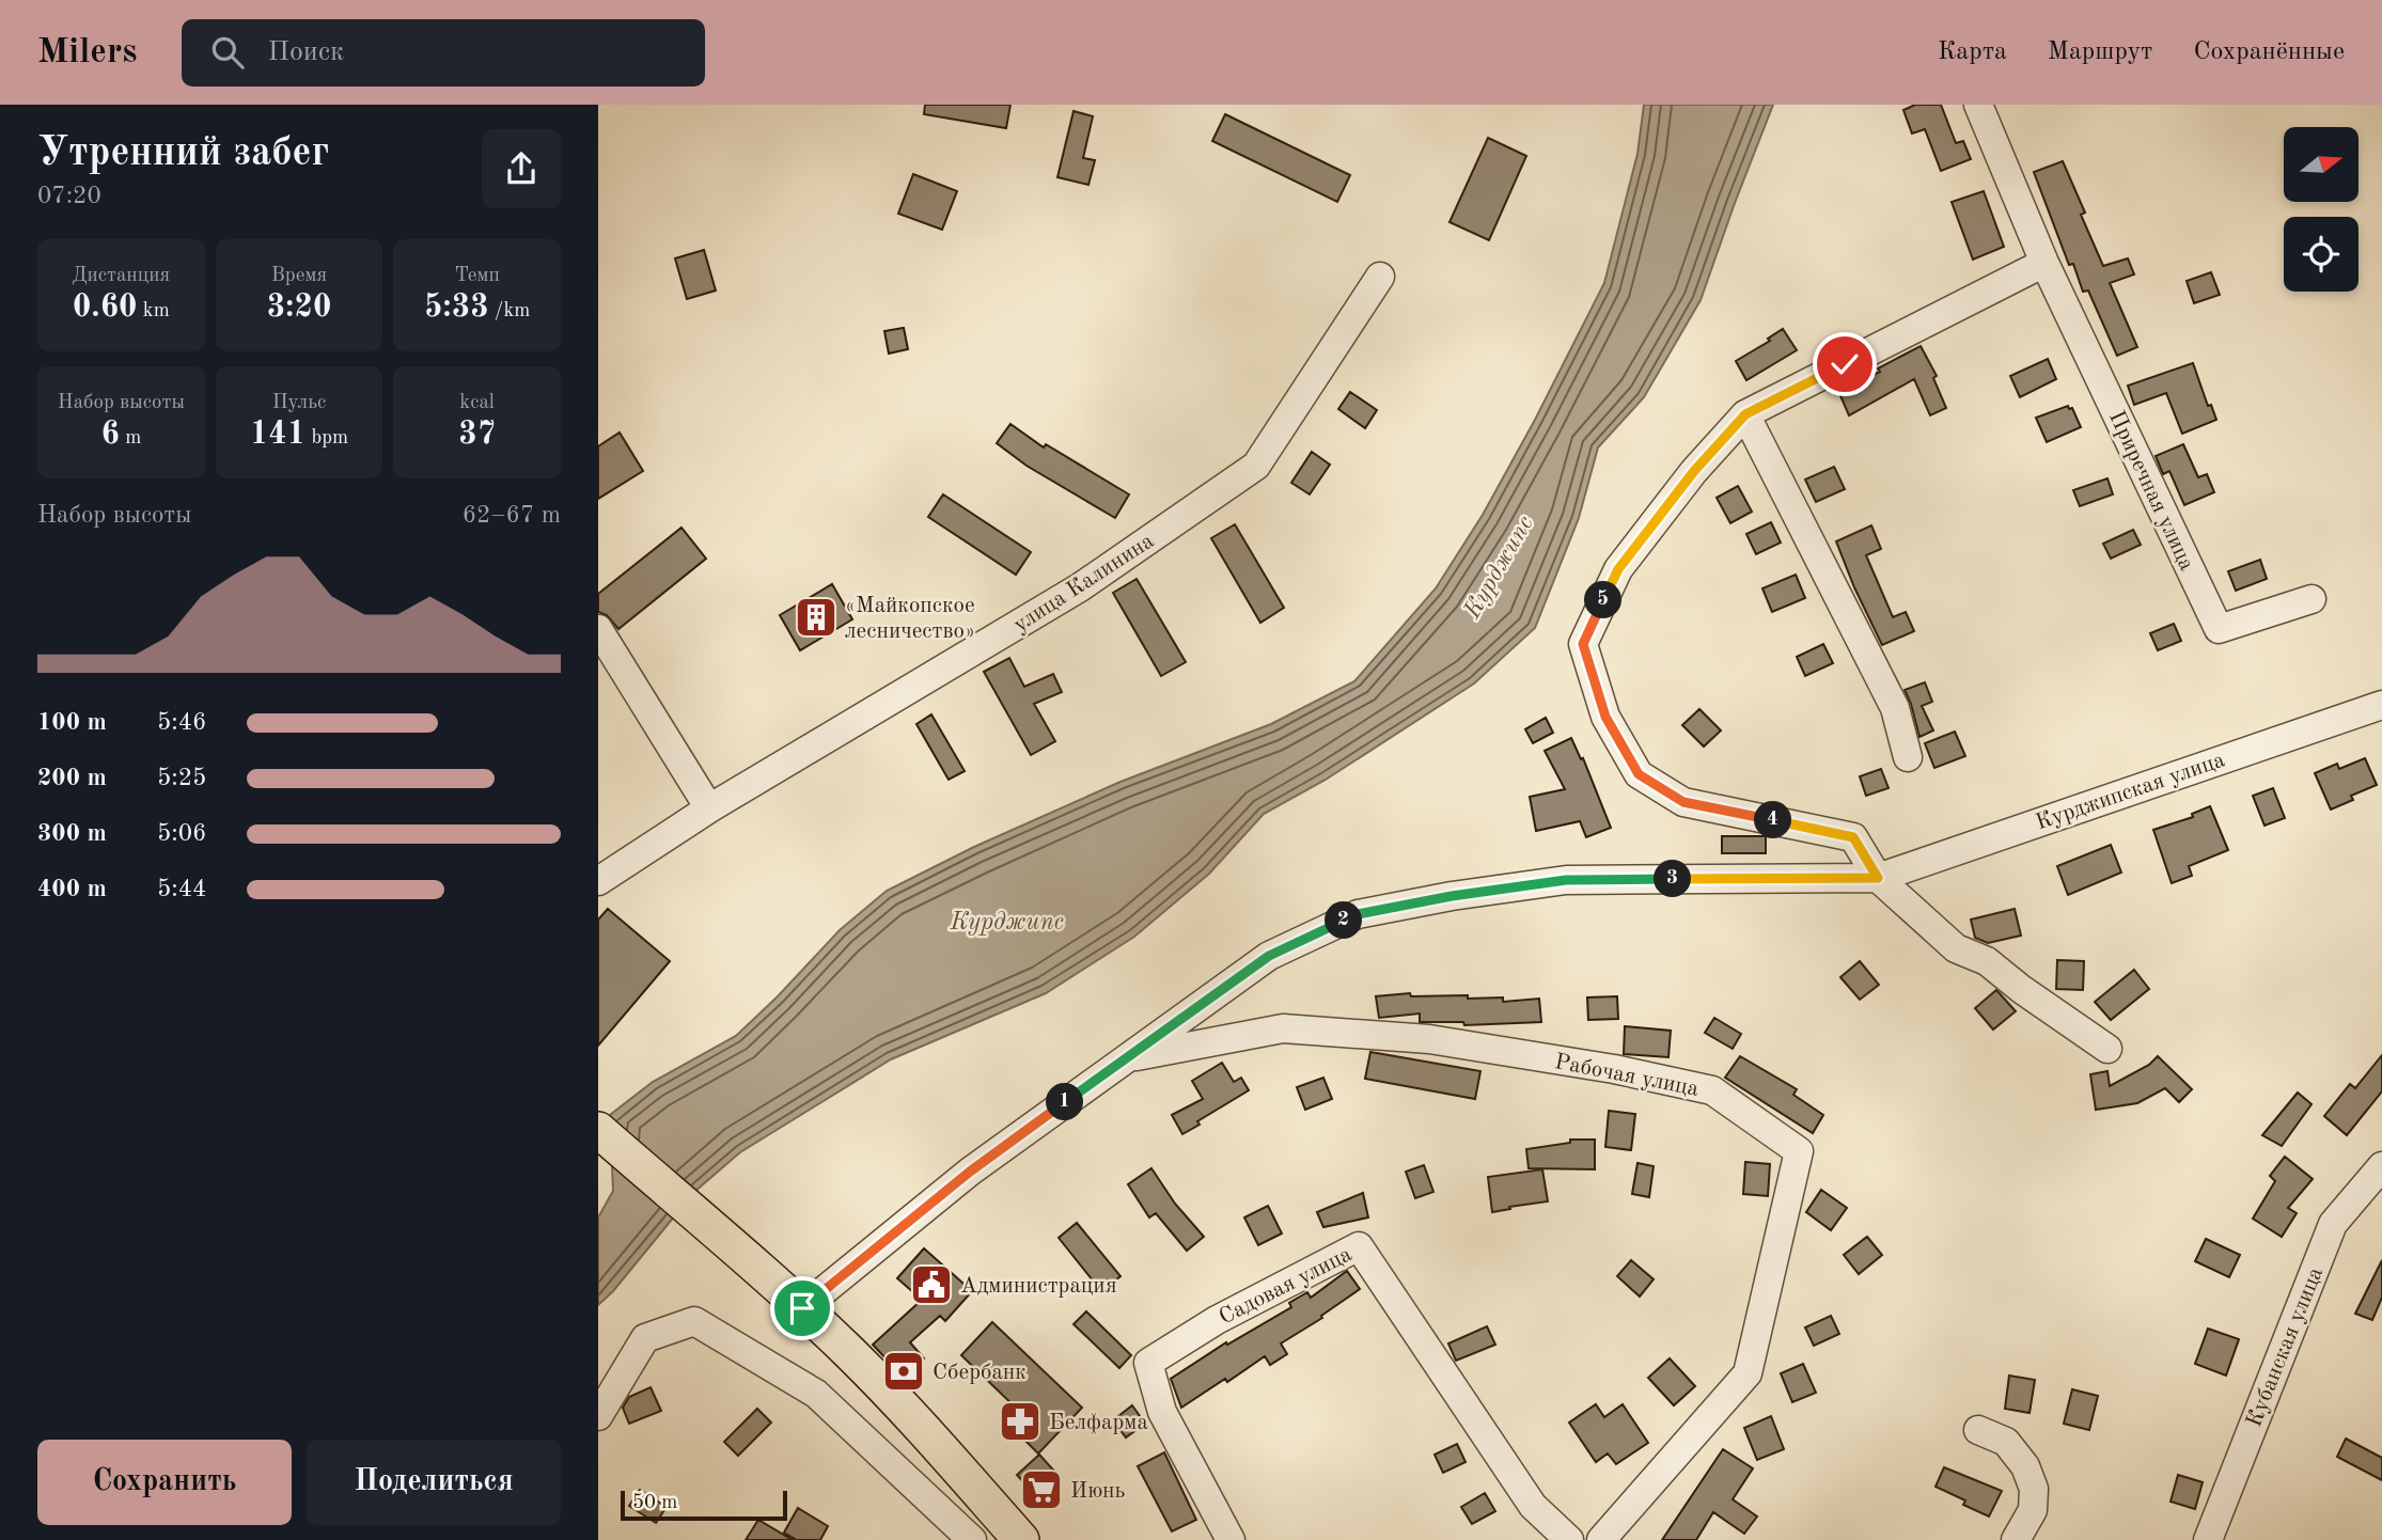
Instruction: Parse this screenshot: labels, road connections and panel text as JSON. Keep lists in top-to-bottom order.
{
  "streets": {
    "street": [
      "Приречная улица",
      "улица Калинина",
      "Курджипская улица",
      "Рабочая улица",
      "Садовая улица",
      "Кубанская улица"
    ]
  },
  "crossings": [
    ["Курджипская улица", "Рабочая улица"]
  ],
  "water": ["Курджипс"],
  "places": {
    "building": ["«Майкопское лесничество»"],
    "public building": ["Администрация"],
    "bank": ["Сбербанк"],
    "pharmacy": ["Белфарма"],
    "supermarket": ["Июнь"]
  },
  "scale_bar": "50 m",
  "north": "right",
  "page": {
    "header": "Milers",
    "search": "Поиск",
    "nav": ["Карта", "Маршрут", "Сохранённые"],
    "heading": ["Утренний забег", "07:20"],
    "stats": [
      ["Дистанция", "0.60 km"],
      ["Время", "3:20"],
      ["Темп", "5:33 /km"],
      ["Набор высоты", "6 m"],
      ["Пульс", "141 bpm"],
      ["kcal", "37"]
    ],
    "chart": ["Набор высоты", "62–67 m"],
    "pins": [
      "5",
      "4",
      "3",
      "2",
      "1"
    ],
    "list": [
      {
        "name": "100 m",
        "note": "5:46"
      },
      {
        "name": "200 m",
        "note": "5:25"
      },
      {
        "name": "300 m",
        "note": "5:06"
      },
      {
        "name": "400 m",
        "note": "5:44"
      }
    ],
    "buttons": ["Сохранить", "Поделиться"],
    "scale": "50 m"
  }
}
